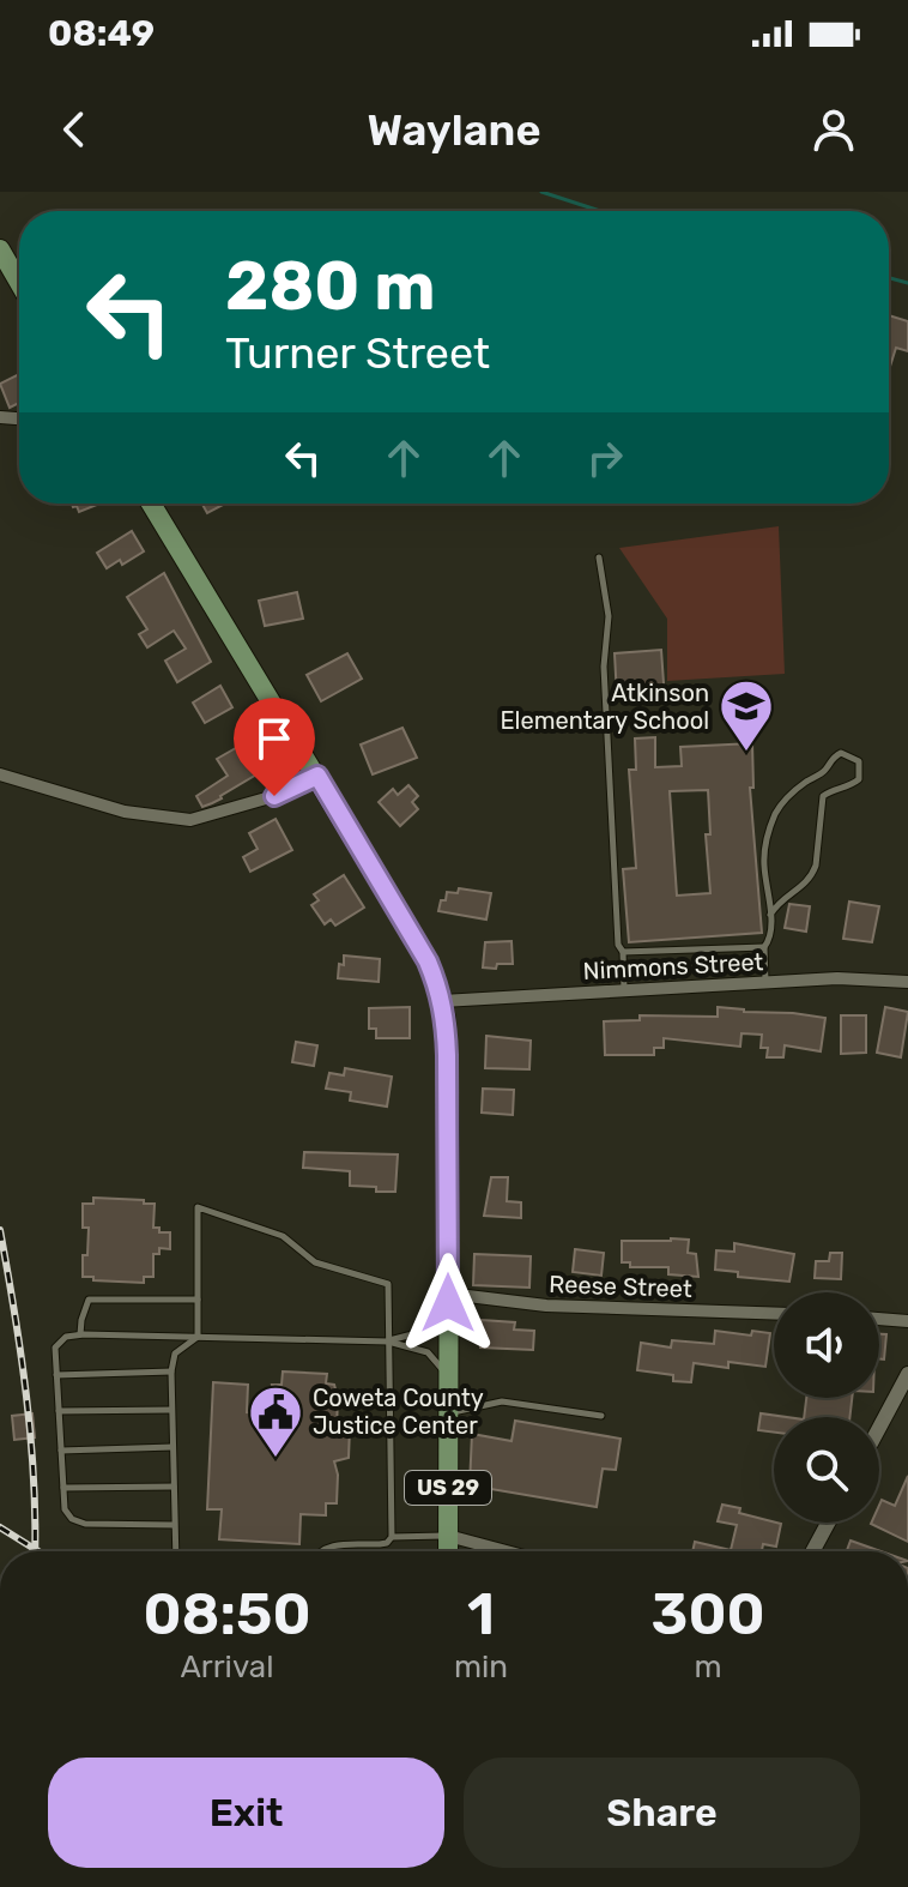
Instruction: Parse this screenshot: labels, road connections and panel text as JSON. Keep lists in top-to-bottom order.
{
  "streets": {
    "main road": ["US 29"],
    "street": ["Nimmons Street", "Reese Street"]
  },
  "crossings": [
    ["Nimmons Street", "US 29"],
    ["Reese Street", "US 29"]
  ],
  "places": {
    "school or university": ["Atkinson Elementary School"],
    "public building": ["Coweta County Justice Center"]
  },
  "page": {
    "status": "08:49",
    "header": "Waylane",
    "turn": ["280 m", "Turner Street"],
    "eta": [
      "08:50",
      "Arrival",
      "1",
      "min",
      "300",
      "m"
    ],
    "buttons": ["Exit", "Share"]
  }
}
